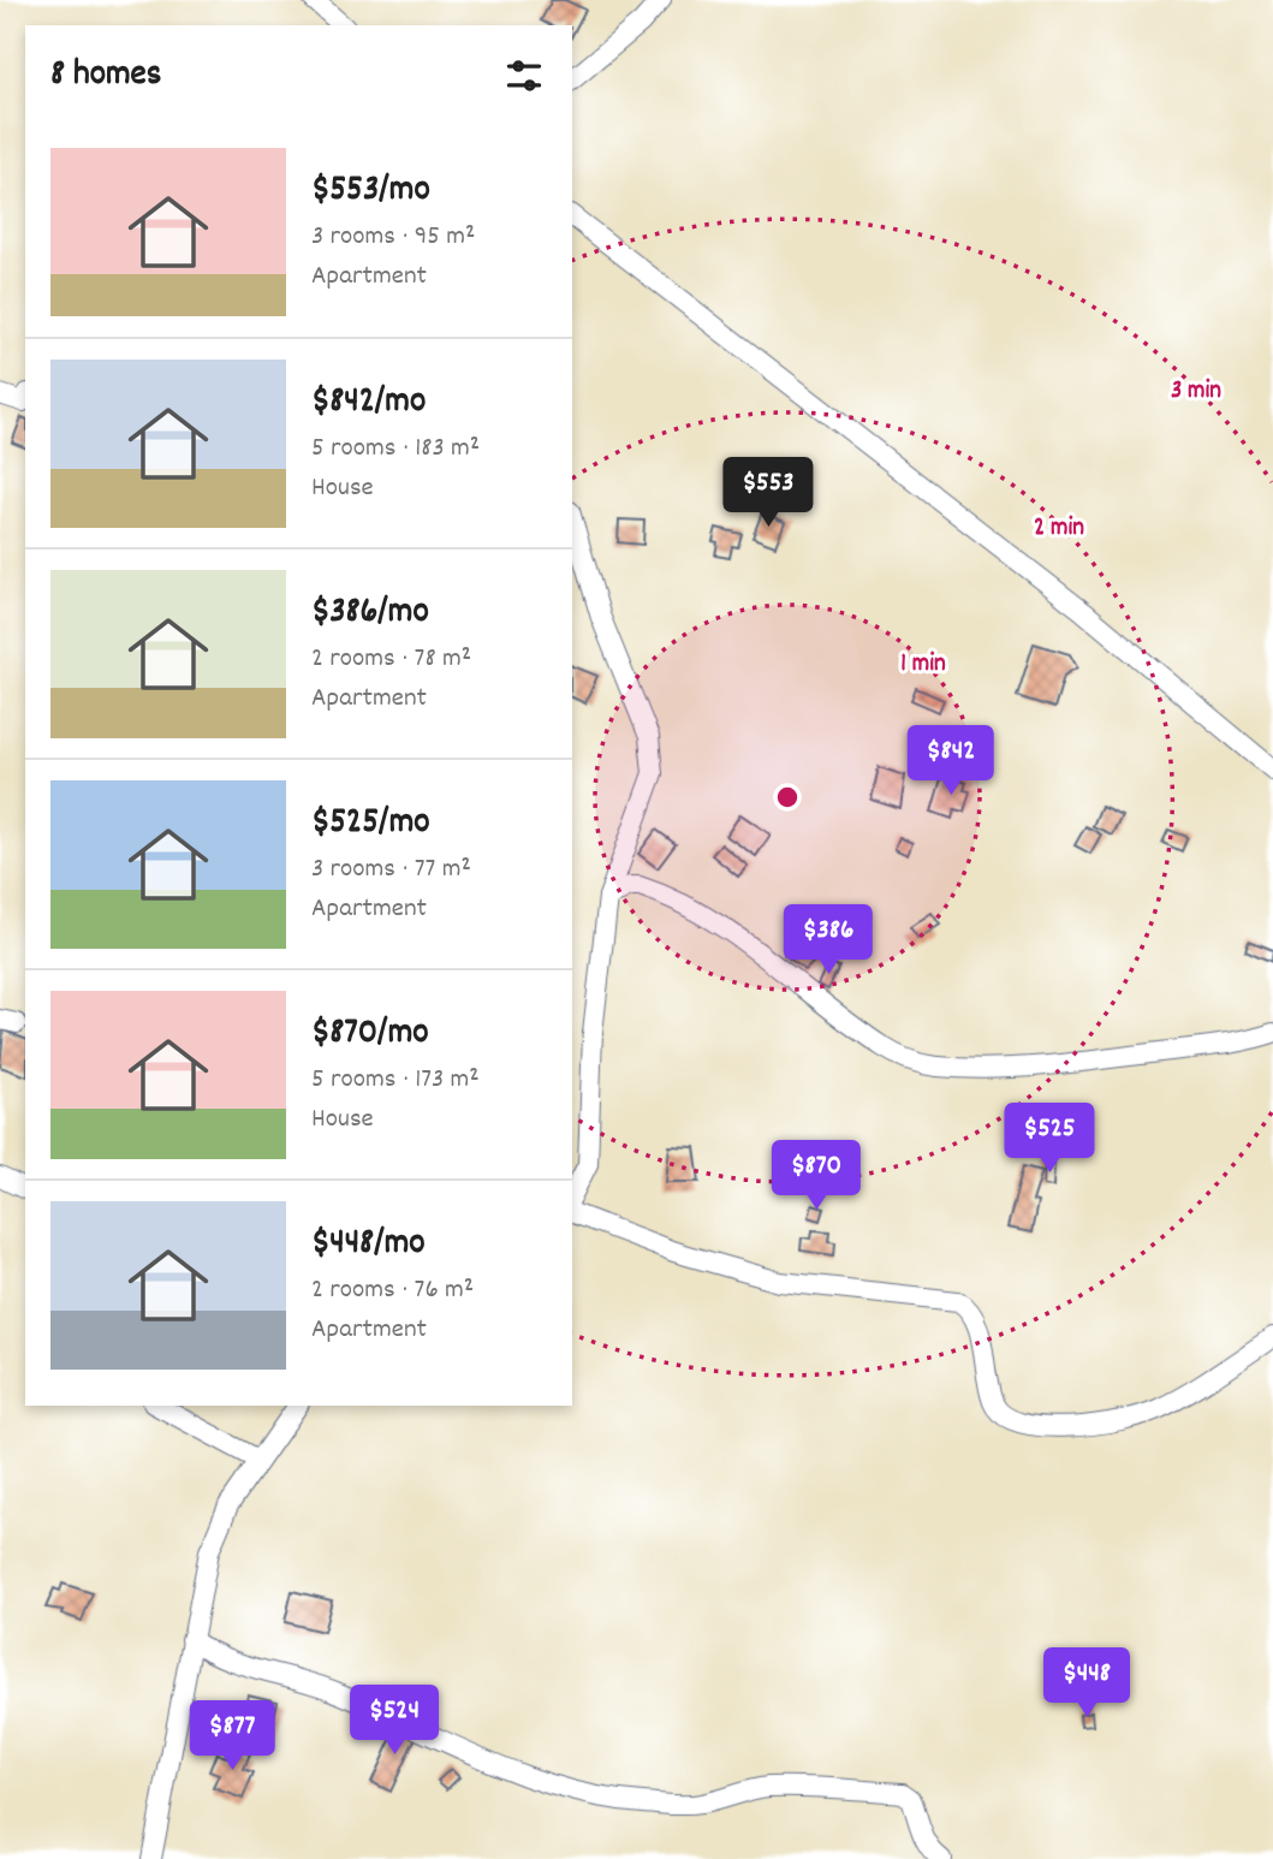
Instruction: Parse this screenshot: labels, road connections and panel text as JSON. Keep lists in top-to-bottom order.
{
  "page": {
    "heading": "8 homes",
    "list": [
      {
        "name": "$553/mo",
        "note": "3 rooms · 95 m² · Apartment"
      },
      {
        "name": "$842/mo",
        "note": "5 rooms · 183 m² · House"
      },
      {
        "name": "$386/mo",
        "note": "2 rooms · 78 m² · Apartment"
      },
      {
        "name": "$525/mo",
        "note": "3 rooms · 77 m² · Apartment"
      },
      {
        "name": "$870/mo",
        "note": "5 rooms · 173 m² · House"
      },
      {
        "name": "$448/mo",
        "note": "2 rooms · 76 m² · Apartment"
      }
    ],
    "price": [
      "$553",
      "$842",
      "$386",
      "$525",
      "$870",
      "$448",
      "$524",
      "$877"
    ]
  },
  "rings": ["3 min", "2 min", "1 min"]
}
